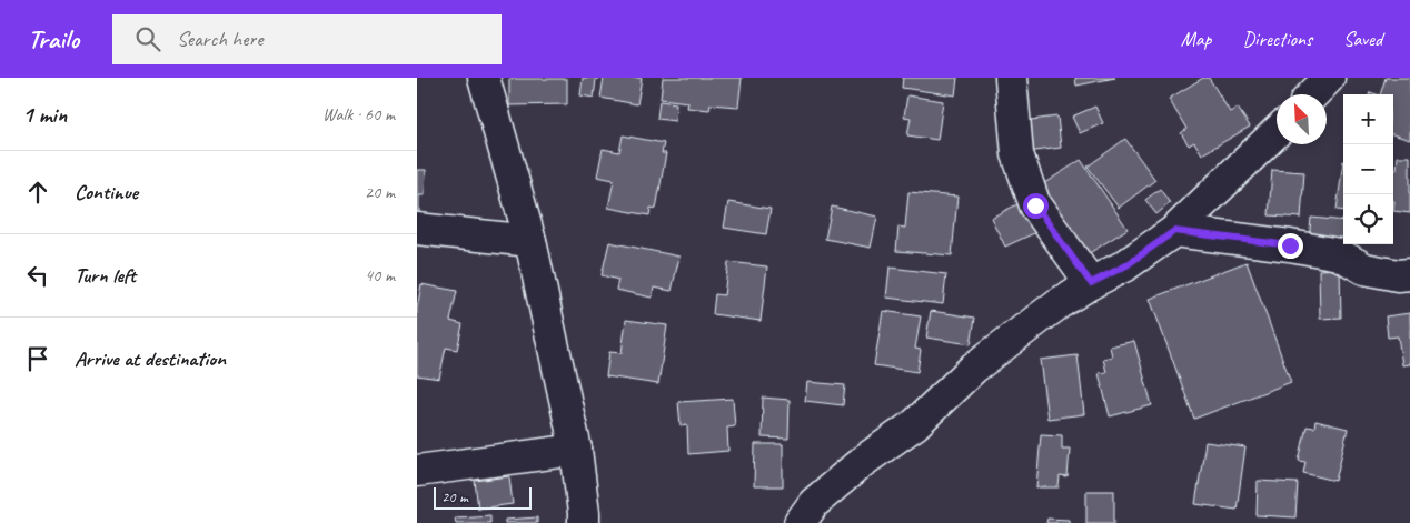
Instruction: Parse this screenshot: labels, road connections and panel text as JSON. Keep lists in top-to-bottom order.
{
  "scale_bar": "20 m",
  "north": "top left",
  "page": {
    "header": "Trailo",
    "search": "Search here",
    "nav": ["Map", "Directions", "Saved"],
    "heading": ["1 min", "Walk · 60 m"],
    "map_buttons": ["+", "−"],
    "list": [
      ["Continue", "20 m"],
      ["Turn left", "40 m"],
      "Arrive at destination"
    ],
    "scale": "20 m"
  }
}
